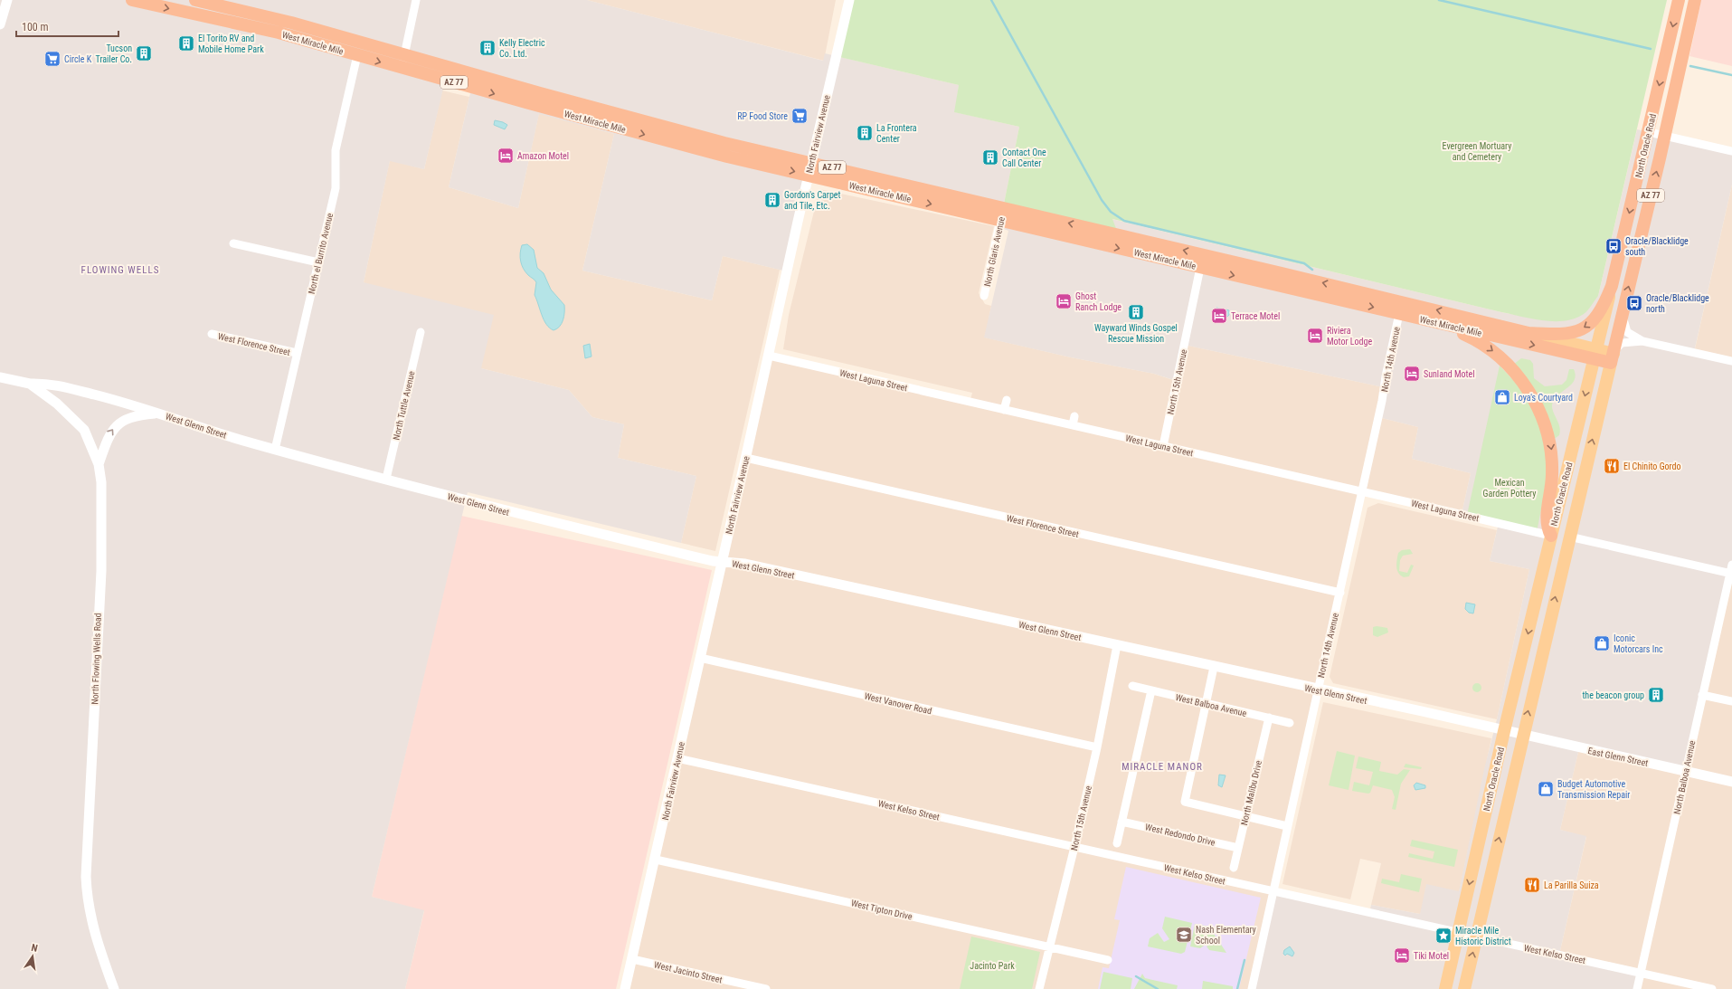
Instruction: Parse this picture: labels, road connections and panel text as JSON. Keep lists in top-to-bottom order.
{
  "streets": {
    "highway": ["West Miracle Mile", "AZ 77", "North Oracle Road"],
    "street": [
      "North Fairview Avenue",
      "North Glaris Avenue",
      "North el Burrito Avenue",
      "West Florence Street",
      "North 14th Avenue",
      "West Laguna Street",
      "North 15th Avenue",
      "North Tuttle Avenue",
      "West Glenn Street",
      "North Flowing Wells Road",
      "West Vanover Road",
      "West Balboa Avenue",
      "East Glenn Street",
      "North Balboa Avenue",
      "North Malibu Drive",
      "West Kelso Street",
      "West Redondo Drive",
      "West Tipton Drive",
      "West Jacinto Street"
    ]
  },
  "crossings": [
    ["West Miracle Mile", "AZ 77"],
    ["West Miracle Mile", "North Fairview Avenue"],
    ["West Miracle Mile", "North Oracle Road"],
    ["West Miracle Mile", "North Glaris Avenue"],
    ["West Miracle Mile", "North el Burrito Avenue"],
    ["West Miracle Mile", "North 14th Avenue"],
    ["West Miracle Mile", "North 15th Avenue"],
    ["AZ 77", "North Oracle Road"],
    ["North Fairview Avenue", "West Florence Street"],
    ["North Fairview Avenue", "West Laguna Street"],
    ["North Fairview Avenue", "West Glenn Street"],
    ["North Fairview Avenue", "West Vanover Road"],
    ["North Fairview Avenue", "West Kelso Street"],
    ["North Fairview Avenue", "West Tipton Drive"],
    ["North Fairview Avenue", "West Jacinto Street"],
    ["North Oracle Road", "West Laguna Street"],
    ["North Oracle Road", "West Glenn Street"],
    ["North Oracle Road", "East Glenn Street"],
    ["North Oracle Road", "West Kelso Street"],
    ["North el Burrito Avenue", "West Florence Street"],
    ["North el Burrito Avenue", "West Glenn Street"],
    ["West Florence Street", "North 14th Avenue"],
    ["North 14th Avenue", "West Laguna Street"],
    ["North 14th Avenue", "West Glenn Street"],
    ["North 14th Avenue", "West Kelso Street"],
    ["West Laguna Street", "North 15th Avenue"],
    ["North 15th Avenue", "West Glenn Street"],
    ["North 15th Avenue", "West Vanover Road"],
    ["North 15th Avenue", "West Kelso Street"],
    ["North 15th Avenue", "West Tipton Drive"],
    ["North Tuttle Avenue", "West Glenn Street"],
    ["West Glenn Street", "North Flowing Wells Road"],
    ["West Glenn Street", "East Glenn Street"],
    ["West Balboa Avenue", "North Malibu Drive"],
    ["East Glenn Street", "North Balboa Avenue"],
    ["North Balboa Avenue", "West Kelso Street"],
    ["North Malibu Drive", "West Redondo Drive"]
  ],
  "districts": ["FLOWING WELLS", "MIRACLE MANOR"],
  "parks": ["Evergreen Mortuary and Cemetery", "Mexican Garden Pottery", "Jacinto Park"],
  "places": {
    "building": [
      "El Torito RV and Mobile Home Park",
      "Kelly Electric Co. Ltd.",
      "Tucson Trailer Co.",
      "La Frontera Center",
      "Contact One Call Center",
      "Gordon's Carpet and Tile, Etc.",
      "Wayward Winds Gospel Rescue Mission",
      "the beacon group"
    ],
    "supermarket": ["Circle K", "RP Food Store"],
    "hotel": [
      "Amazon Motel",
      "Ghost Ranch Lodge",
      "Terrace Motel",
      "Riviera Motor Lodge",
      "Sunland Motel",
      "Tiki Motel"
    ],
    "bus stop": ["Oracle/Blacklidge south", "Oracle/Blacklidge north"],
    "shop": ["Loya's Courtyard", "Iconic Motorcars Inc", "Budget Automotive Transmission Repair"],
    "restaurant": ["El Chinito Gordo", "La Parilla Suiza"],
    "school or university": ["Nash Elementary School"],
    "place": ["Miracle Mile Historic District"]
  },
  "scale_bar": "100 m",
  "north": "top"
}
